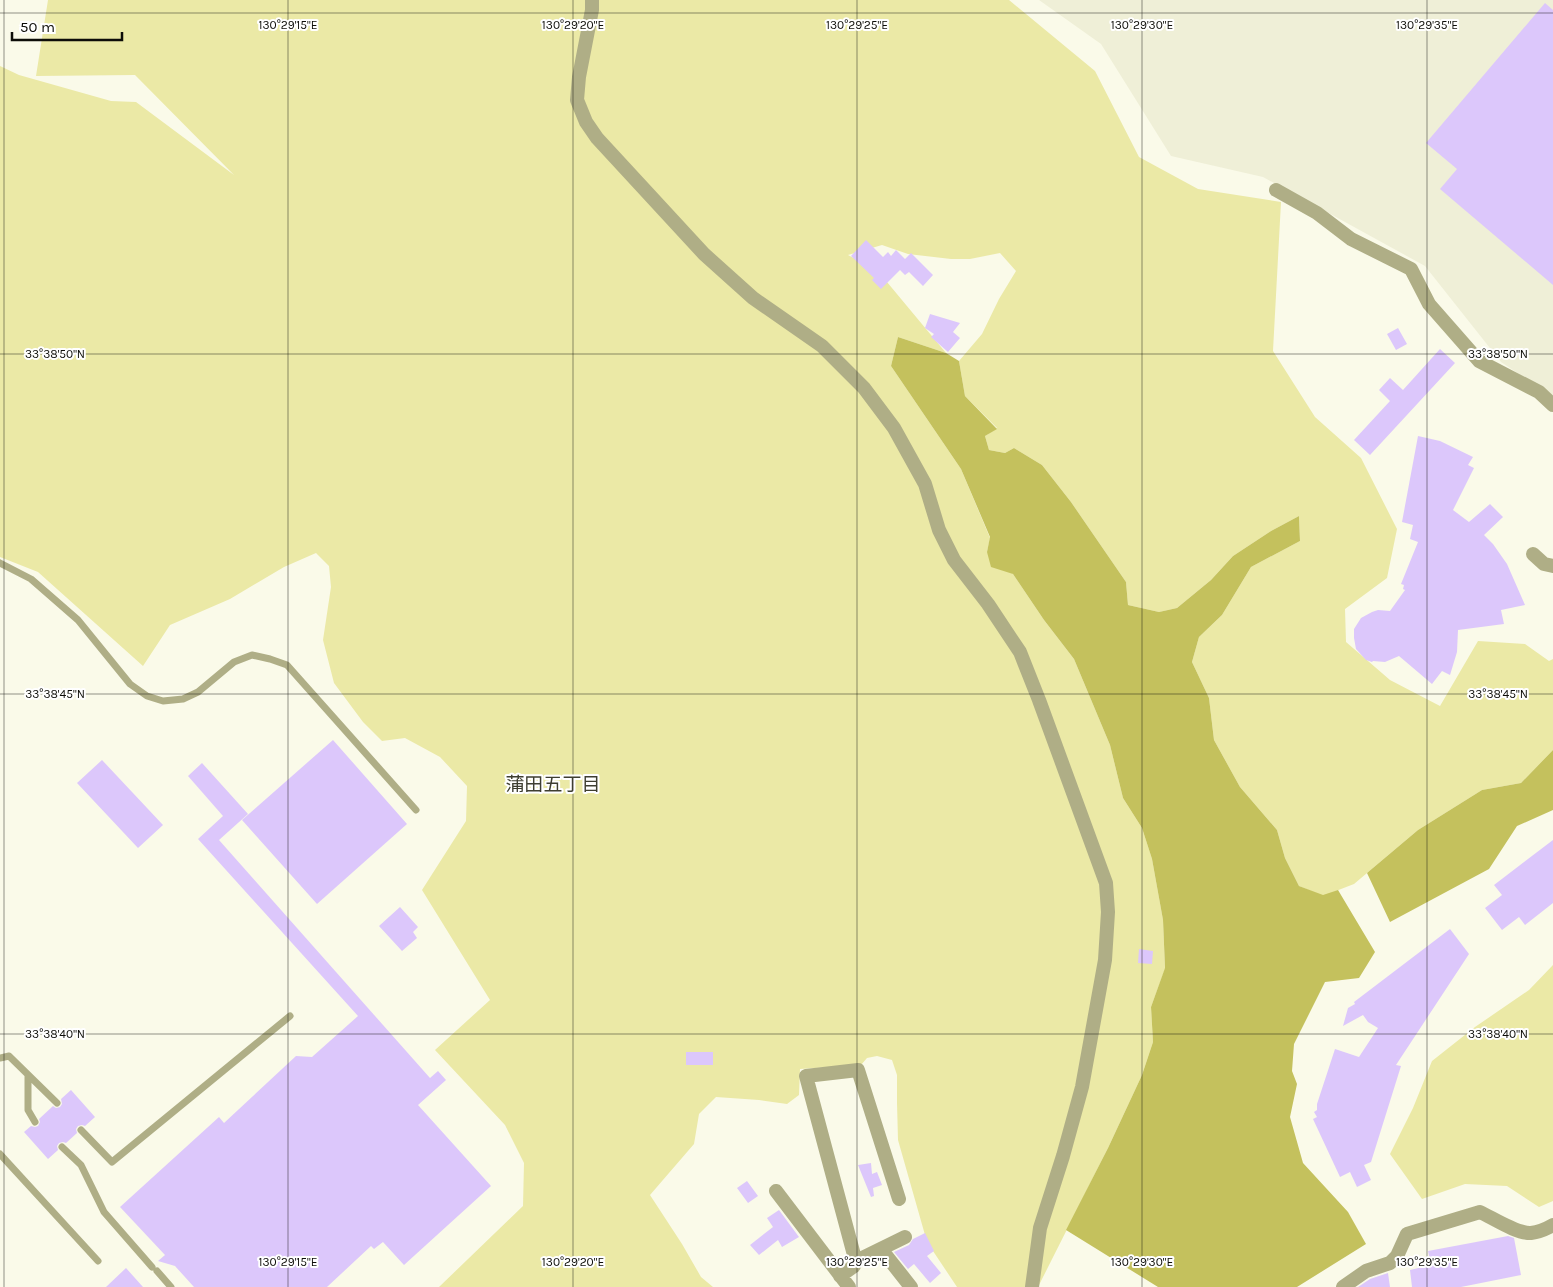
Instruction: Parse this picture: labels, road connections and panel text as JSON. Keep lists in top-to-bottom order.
{
  "districts": ["蒲田五丁目"],
  "scale_bar": "50 m",
  "coordinates": [
    "130°29'15\"E",
    "130°29'20\"E",
    "130°29'25\"E",
    "130°29'30\"E",
    "130°29'35\"E",
    "33°38'50\"N",
    "33°38'45\"N",
    "33°38'40\"N"
  ]
}
